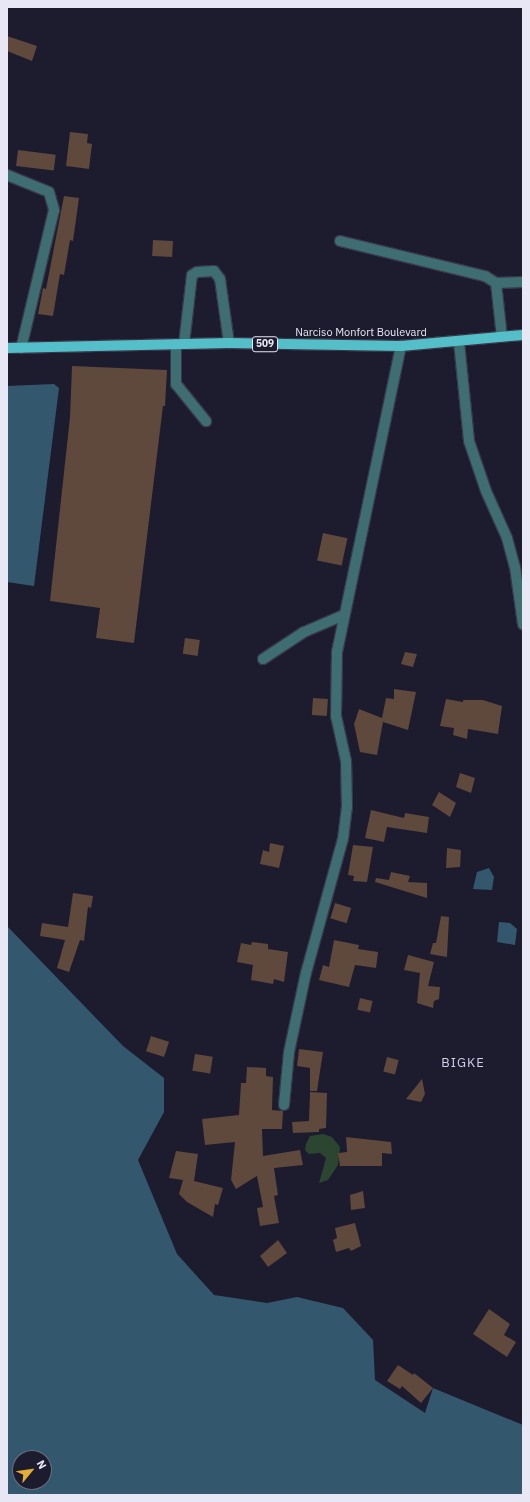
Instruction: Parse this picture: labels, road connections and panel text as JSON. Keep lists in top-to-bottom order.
{
  "streets": {
    "main road": ["Narciso Monfort Boulevard", "509"]
  },
  "districts": ["BIGKE"],
  "north": "top right"
}
